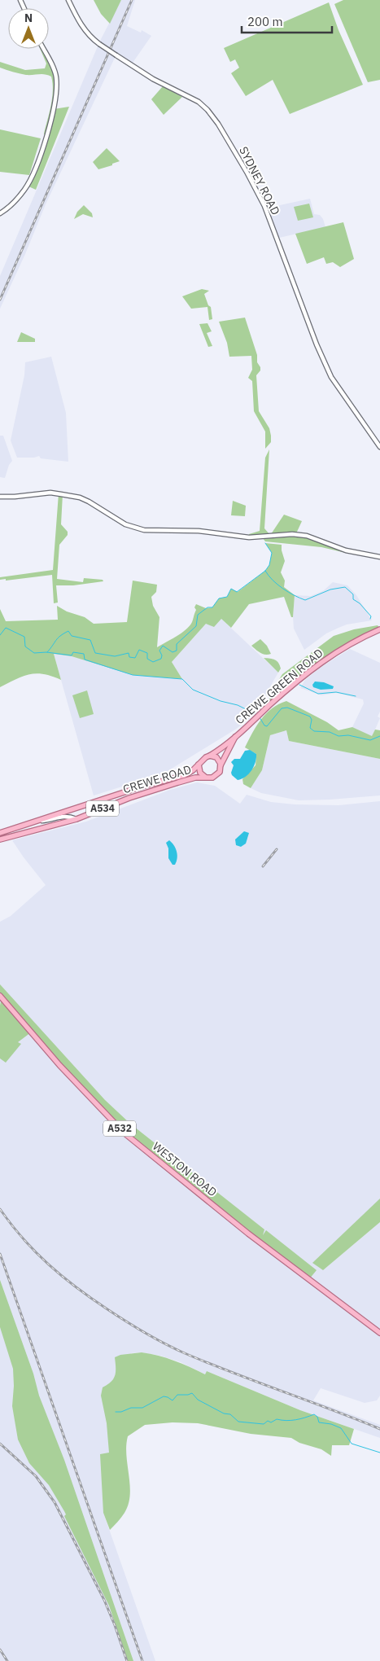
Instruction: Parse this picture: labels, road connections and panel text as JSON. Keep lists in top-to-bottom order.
{
  "streets": {
    "main road": [
      "CREWE GREEN ROAD",
      "CREWE ROAD",
      "A534",
      "A532",
      "WESTON ROAD"
    ],
    "street": ["SYDNEY ROAD"]
  },
  "crossings": [
    ["CREWE GREEN ROAD", "CREWE ROAD"],
    ["CREWE GREEN ROAD", "A534"],
    ["CREWE ROAD", "A534"]
  ],
  "scale_bar": "200 m",
  "north": "top"
}
